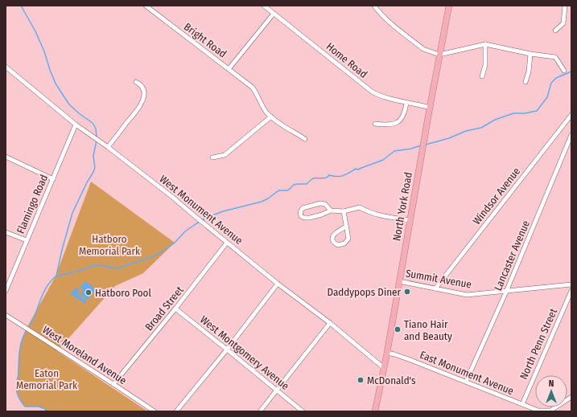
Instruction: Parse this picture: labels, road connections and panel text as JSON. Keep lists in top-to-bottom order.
{
  "streets": {
    "highway": ["North York Road"],
    "street": [
      "Bright Road",
      "Home Road",
      "Windsor Avenue",
      "Flamingo Road",
      "West Monument Avenue",
      "Lancaster Avenue",
      "Summit Avenue",
      "Broad Street",
      "North Penn Street",
      "West Montgomery Avenue",
      "West Moreland Avenue",
      "East Monument Avenue"
    ]
  },
  "crossings": [
    ["Bright Road", "Home Road"],
    ["Home Road", "North York Road"],
    ["Windsor Avenue", "Summit Avenue"],
    ["Flamingo Road", "West Monument Avenue"],
    ["North York Road", "West Monument Avenue"],
    ["North York Road", "Summit Avenue"],
    ["North York Road", "East Monument Avenue"],
    ["West Monument Avenue", "Broad Street"],
    ["Lancaster Avenue", "Summit Avenue"],
    ["Lancaster Avenue", "East Monument Avenue"],
    ["Broad Street", "West Montgomery Avenue"],
    ["Broad Street", "West Moreland Avenue"],
    ["North Penn Street", "East Monument Avenue"]
  ],
  "parks": ["Hatboro Memorial Park", "Eaton Memorial Park"],
  "places": [
    "Daddypops Diner",
    "Hatboro Pool",
    "Tiano Hair and Beauty",
    "McDonald's"
  ],
  "north": "top"
}
